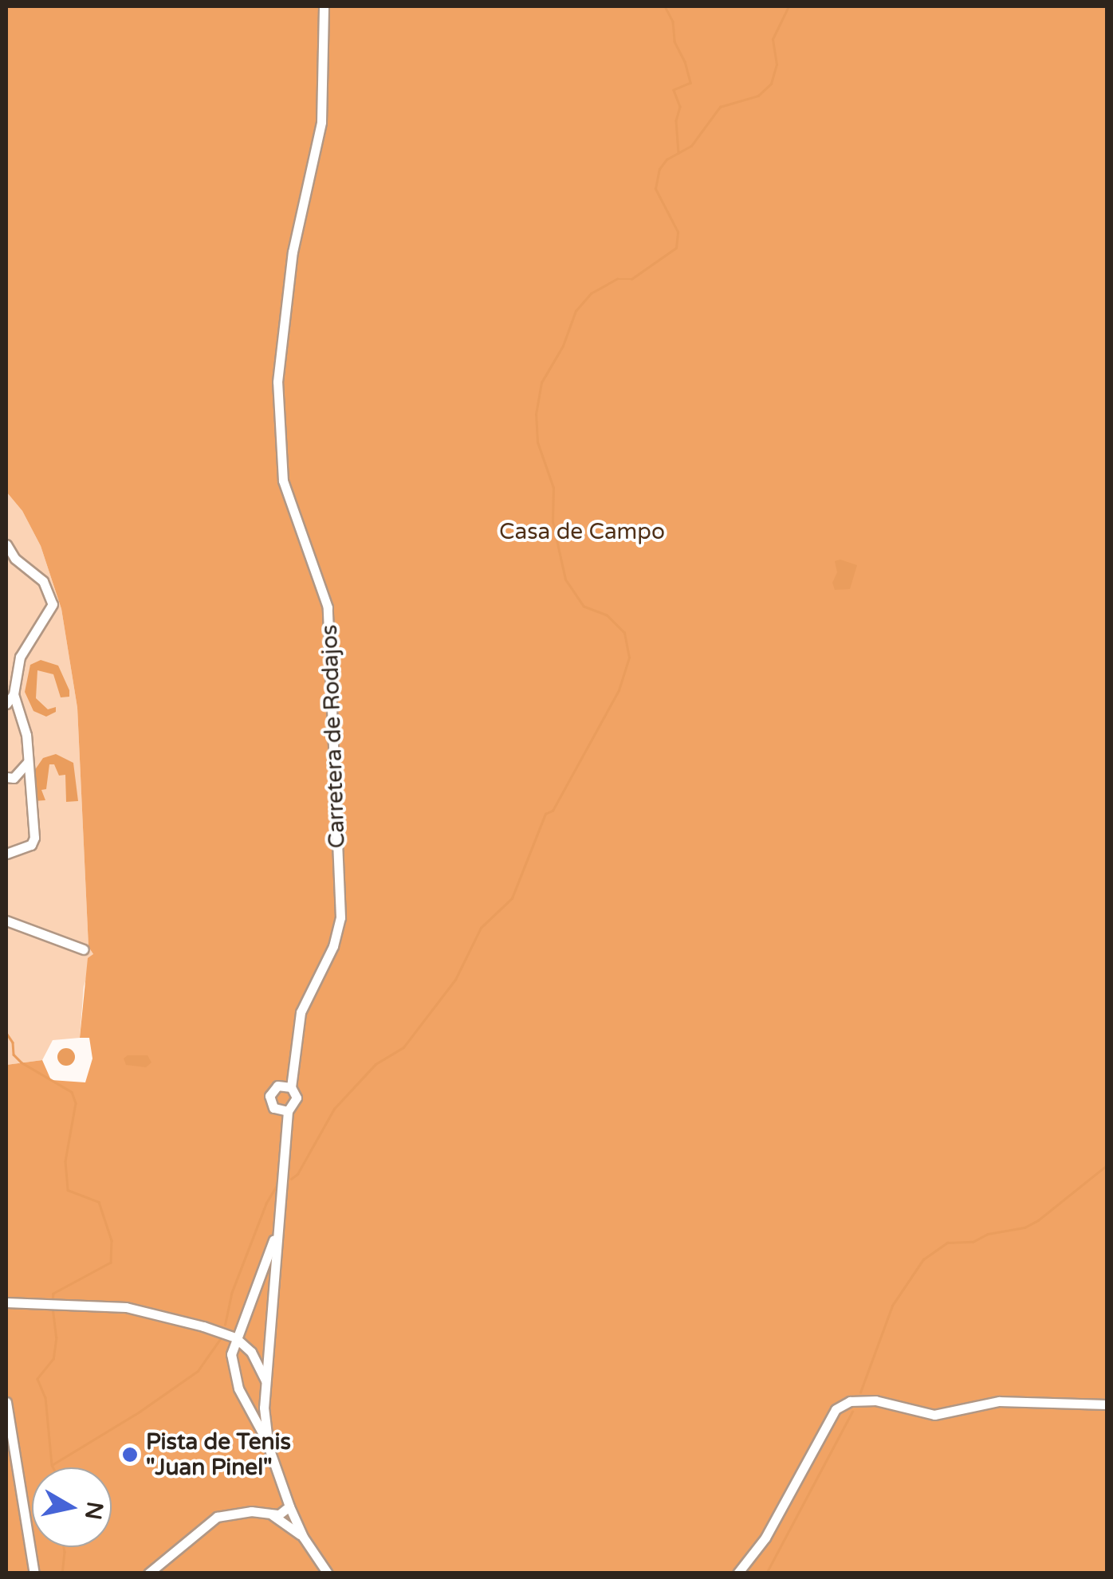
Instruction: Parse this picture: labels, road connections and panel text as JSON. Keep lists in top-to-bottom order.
{
  "streets": {
    "street": ["Carretera de Rodajos"]
  },
  "parks": ["Casa de Campo"],
  "places": ["Pista de Tenis \"Juan Pinel\""],
  "north": "right"
}
